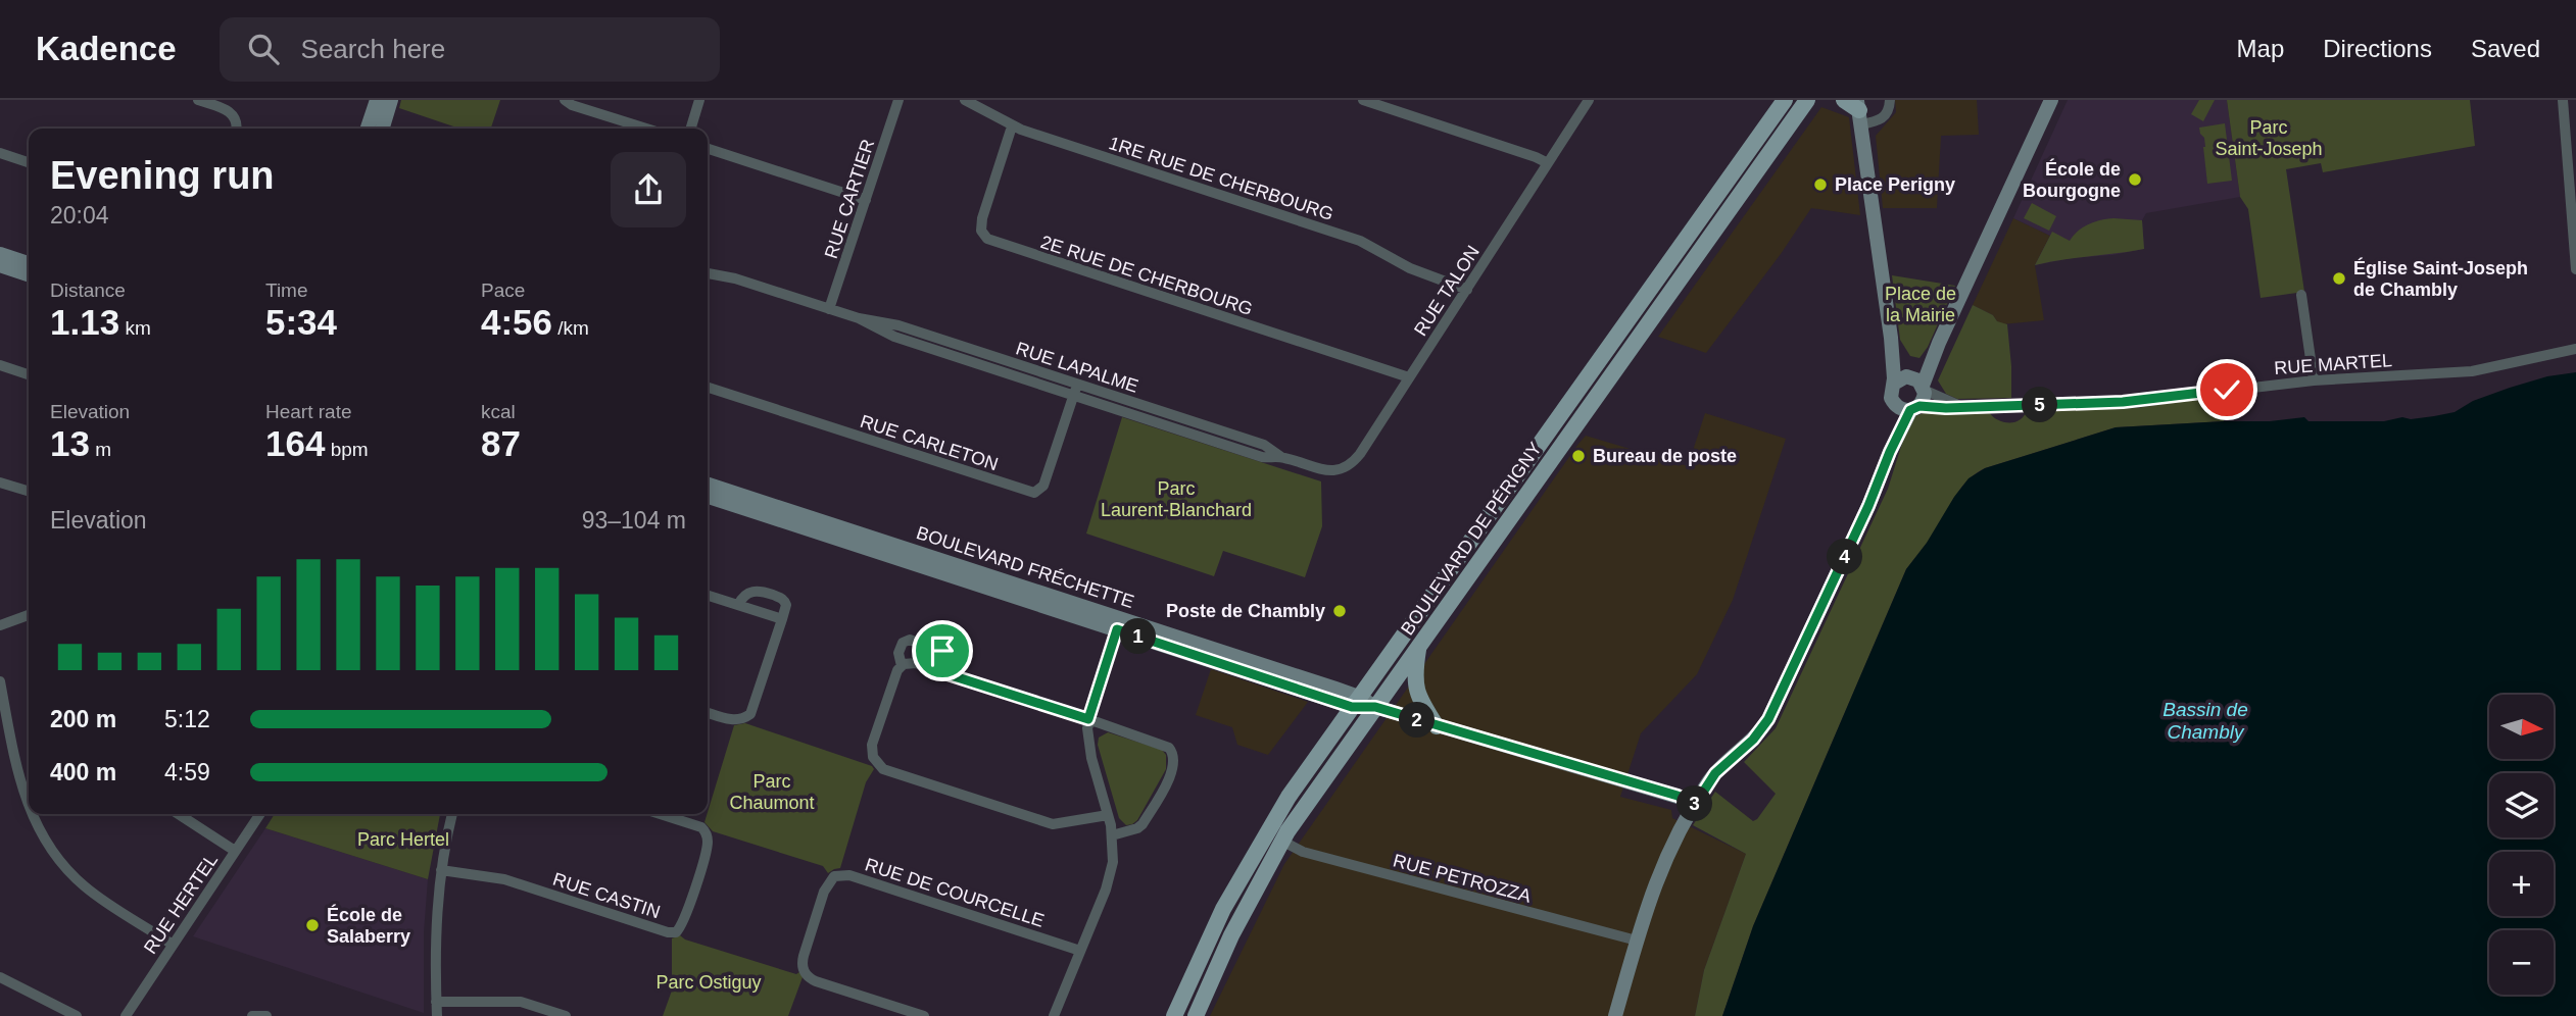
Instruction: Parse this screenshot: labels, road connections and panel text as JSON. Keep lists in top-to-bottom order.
{
  "streets": {
    "main road": ["BOULEVARD DE PÉRIGNY"],
    "street": [
      "1RE RUE DE CHERBOURG",
      "RUE CARTIER",
      "2E RUE DE CHERBOURG",
      "RUE TALON",
      "RUE MARTEL",
      "RUE LAPALME",
      "RUE CARLETON",
      "BOULEVARD FRÉCHETTE",
      "RUE PETROZZA",
      "RUE DE COURCELLE",
      "RUE CASTIN",
      "RUE HERTEL"
    ]
  },
  "crossings": [
    ["1RE RUE DE CHERBOURG", "2E RUE DE CHERBOURG"],
    ["1RE RUE DE CHERBOURG", "RUE TALON"],
    ["RUE CARTIER", "RUE LAPALME"],
    ["2E RUE DE CHERBOURG", "RUE TALON"],
    ["RUE TALON", "RUE LAPALME"],
    ["RUE LAPALME", "RUE CARLETON"],
    ["BOULEVARD DE PÉRIGNY", "BOULEVARD FRÉCHETTE"],
    ["BOULEVARD DE PÉRIGNY", "RUE PETROZZA"]
  ],
  "water": ["Bassin de Chambly"],
  "parks": [
    "Parc Saint-Joseph",
    "Place de la Mairie",
    "Parc Laurent-Blanchard",
    "Parc Chaumont",
    "Parc Hertel",
    "Parc Ostiguy"
  ],
  "places": [
    "École de Bourgogne",
    "Place Perigny",
    "Église Saint-Joseph de Chambly",
    "Bureau de poste",
    "Poste de Chambly",
    "École de Salaberry"
  ],
  "north": "right",
  "page": {
    "header": "Kadence",
    "search": "Search here",
    "nav": ["Map", "Directions", "Saved"],
    "heading": ["Evening run", "20:04"],
    "stats": [
      ["Distance", "1.13 km"],
      ["Time", "5:34"],
      ["Pace", "4:56 /km"],
      ["Elevation", "13 m"],
      ["Heart rate", "164 bpm"],
      ["kcal", "87"]
    ],
    "pins": [
      "5",
      "4",
      "1",
      "2",
      "3"
    ],
    "chart": ["Elevation", "93–104 m"],
    "list": [
      {
        "name": "200 m",
        "note": "5:12"
      },
      {
        "name": "400 m",
        "note": "4:59"
      }
    ],
    "map_buttons": ["+", "−"]
  }
}
